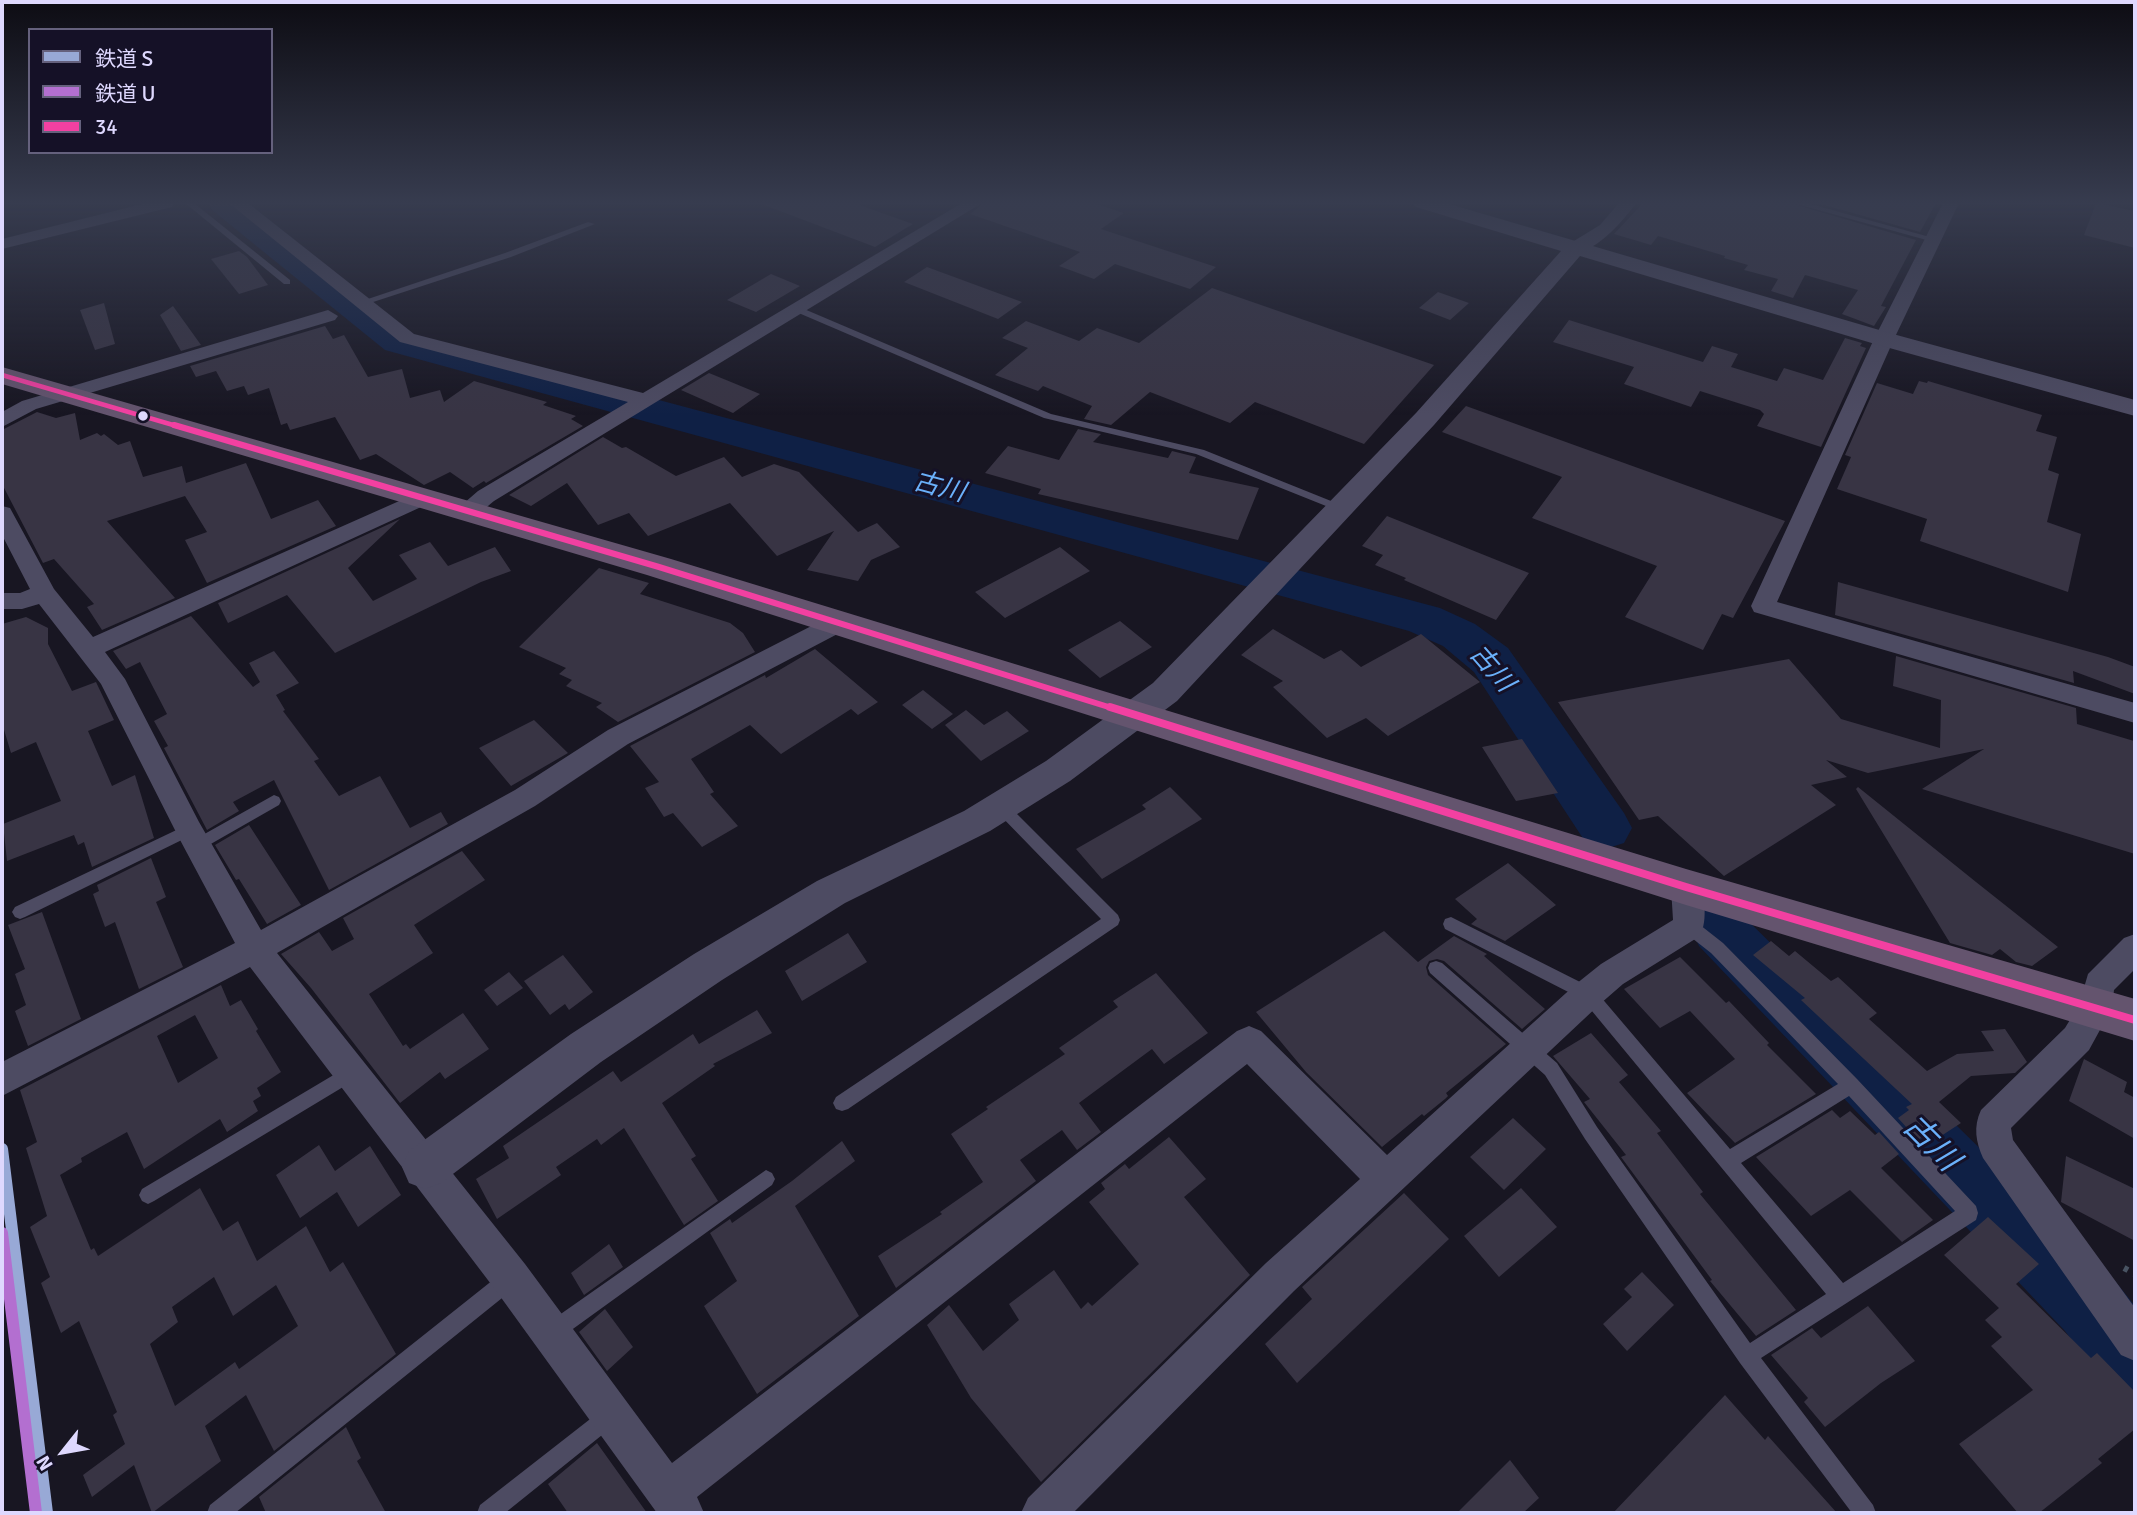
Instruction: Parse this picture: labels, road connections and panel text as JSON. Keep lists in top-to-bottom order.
{
  "water": ["古川"],
  "lines": ["transit line 34", "rail line S", "rail line U"],
  "legend": ["鉄道 S", "鉄道 U", "34"],
  "north": "bottom left"
}
